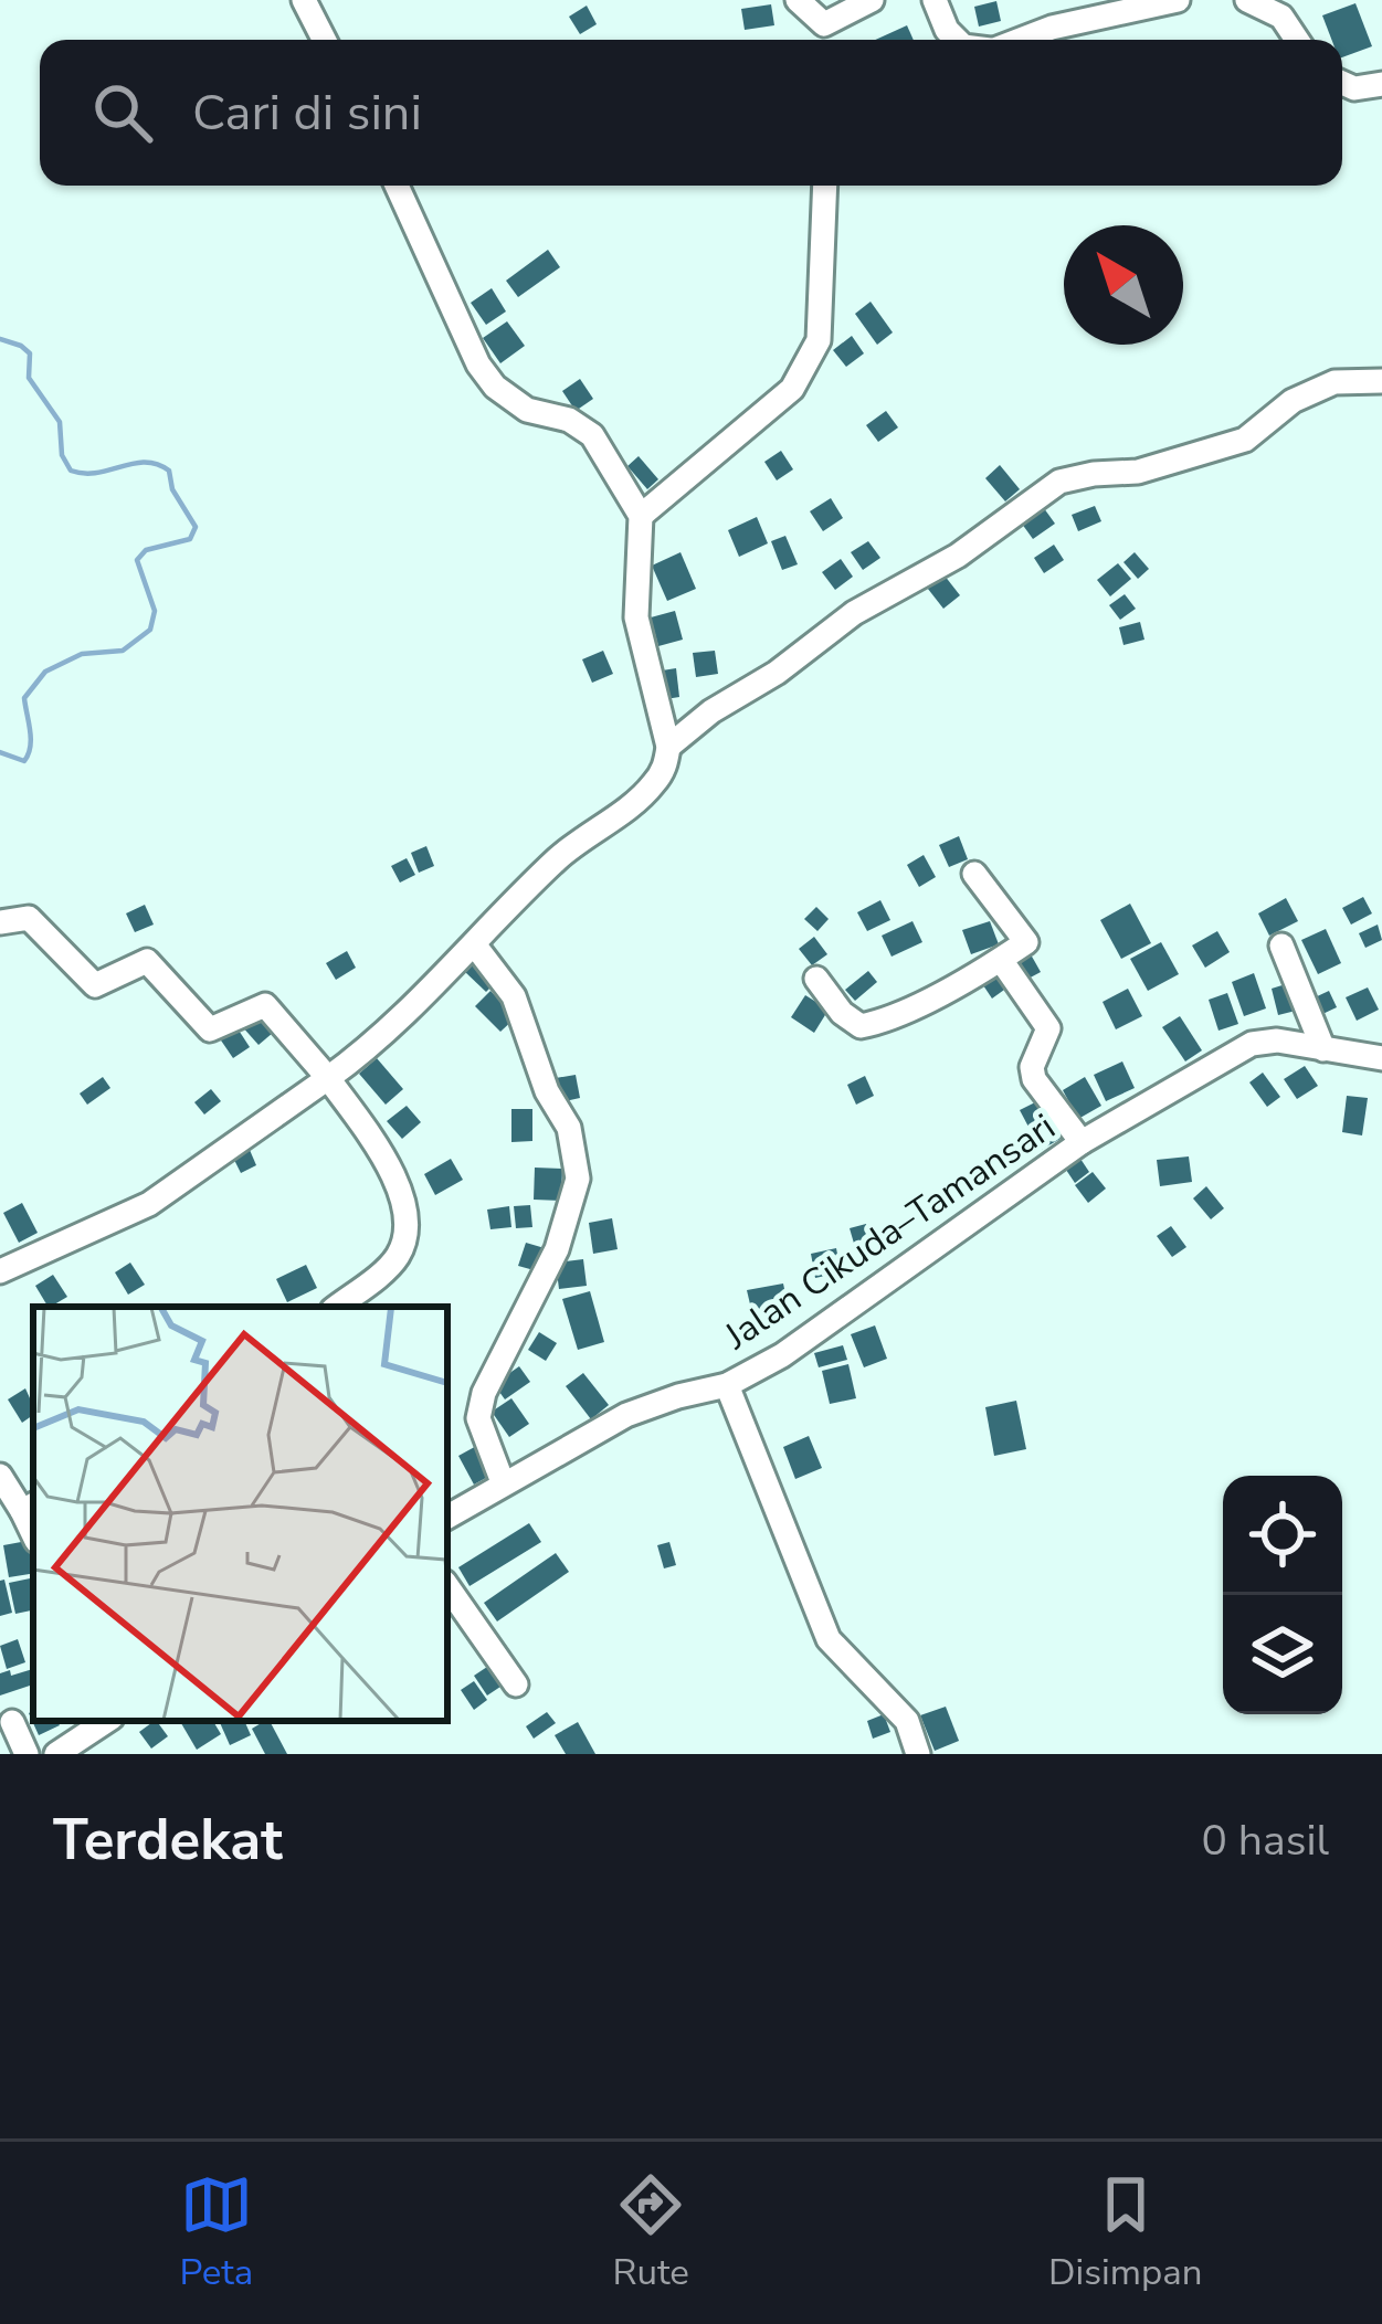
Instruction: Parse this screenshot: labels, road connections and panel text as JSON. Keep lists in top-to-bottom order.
{
  "streets": {
    "street": ["Jalan Cikuda–Tamansari"]
  },
  "north": "top left",
  "page": {
    "search": "Cari di sini",
    "heading": ["Terdekat", "0 hasil"],
    "nav": ["Peta", "Rute", "Disimpan"]
  }
}
